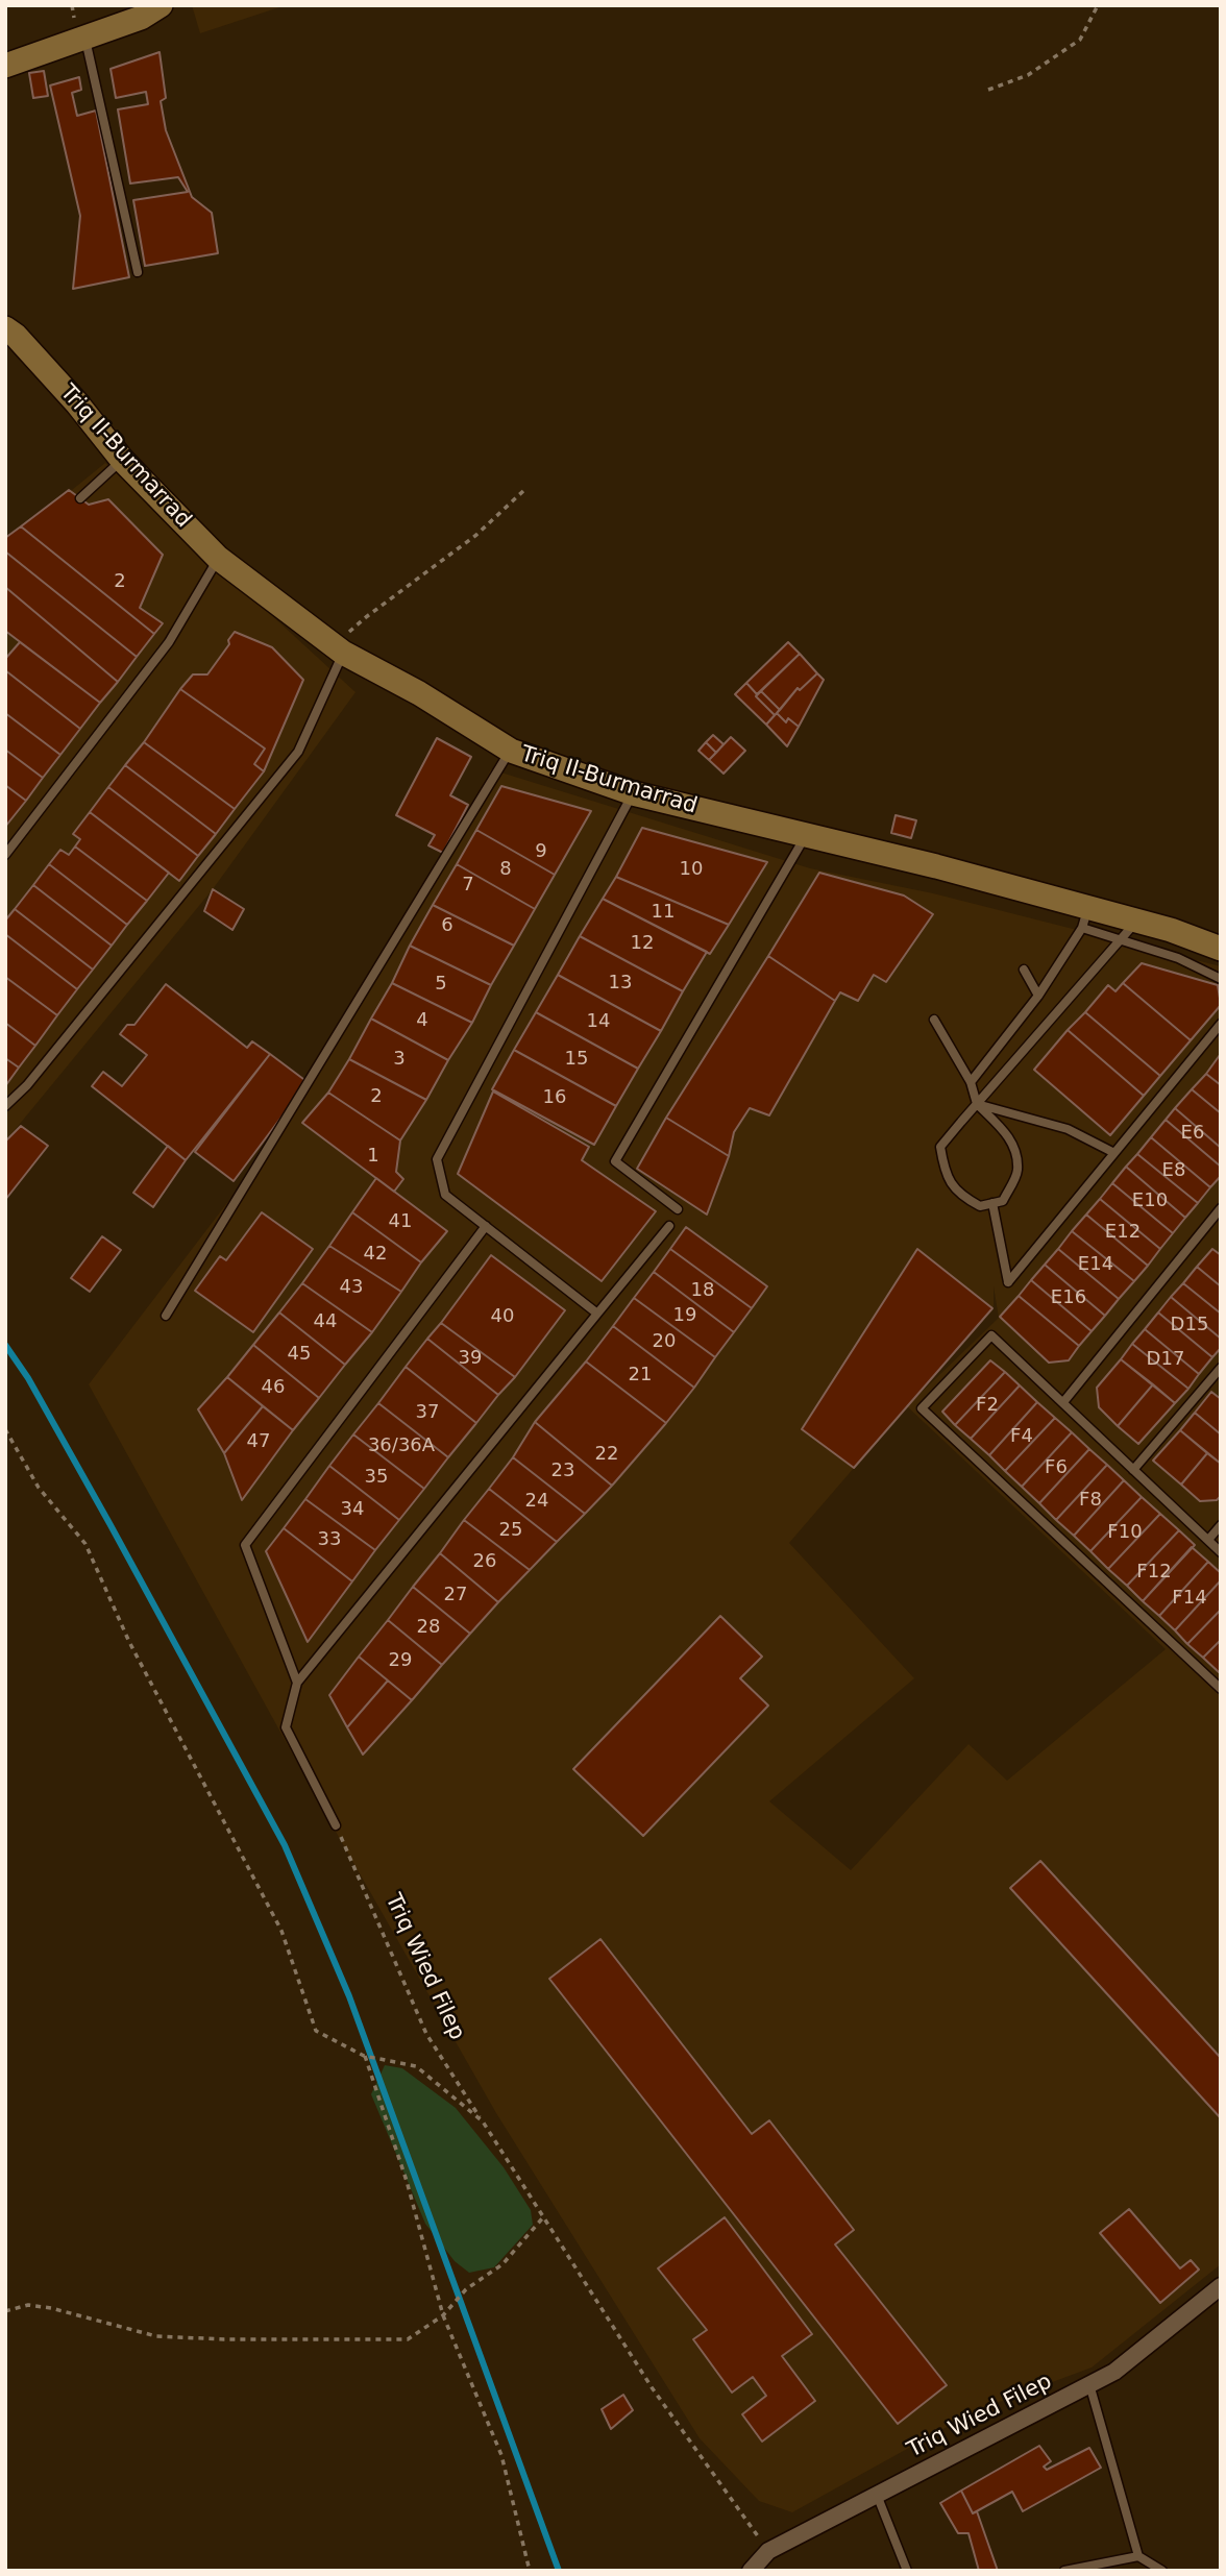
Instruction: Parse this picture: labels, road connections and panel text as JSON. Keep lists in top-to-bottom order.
{
  "streets": {
    "street": ["Triq Il-Burmarrad", "Triq Wied Filep"]
  },
  "house_numbers": [
    "2",
    "9",
    "8",
    "10",
    "7",
    "11",
    "6",
    "12",
    "13",
    "5",
    "4",
    "14",
    "3",
    "15",
    "2",
    "16",
    "E6",
    "1",
    "E8",
    "E10",
    "41",
    "E12",
    "42",
    "E14",
    "43",
    "18",
    "E16",
    "19",
    "40",
    "44",
    "D15",
    "20",
    "45",
    "39",
    "D17",
    "21",
    "46",
    "F2",
    "37",
    "F4",
    "47",
    "36/36A",
    "22",
    "F6",
    "23",
    "35",
    "F8",
    "24",
    "34",
    "25",
    "F10",
    "33",
    "26",
    "F12",
    "27",
    "F14",
    "28",
    "29"
  ]
}
